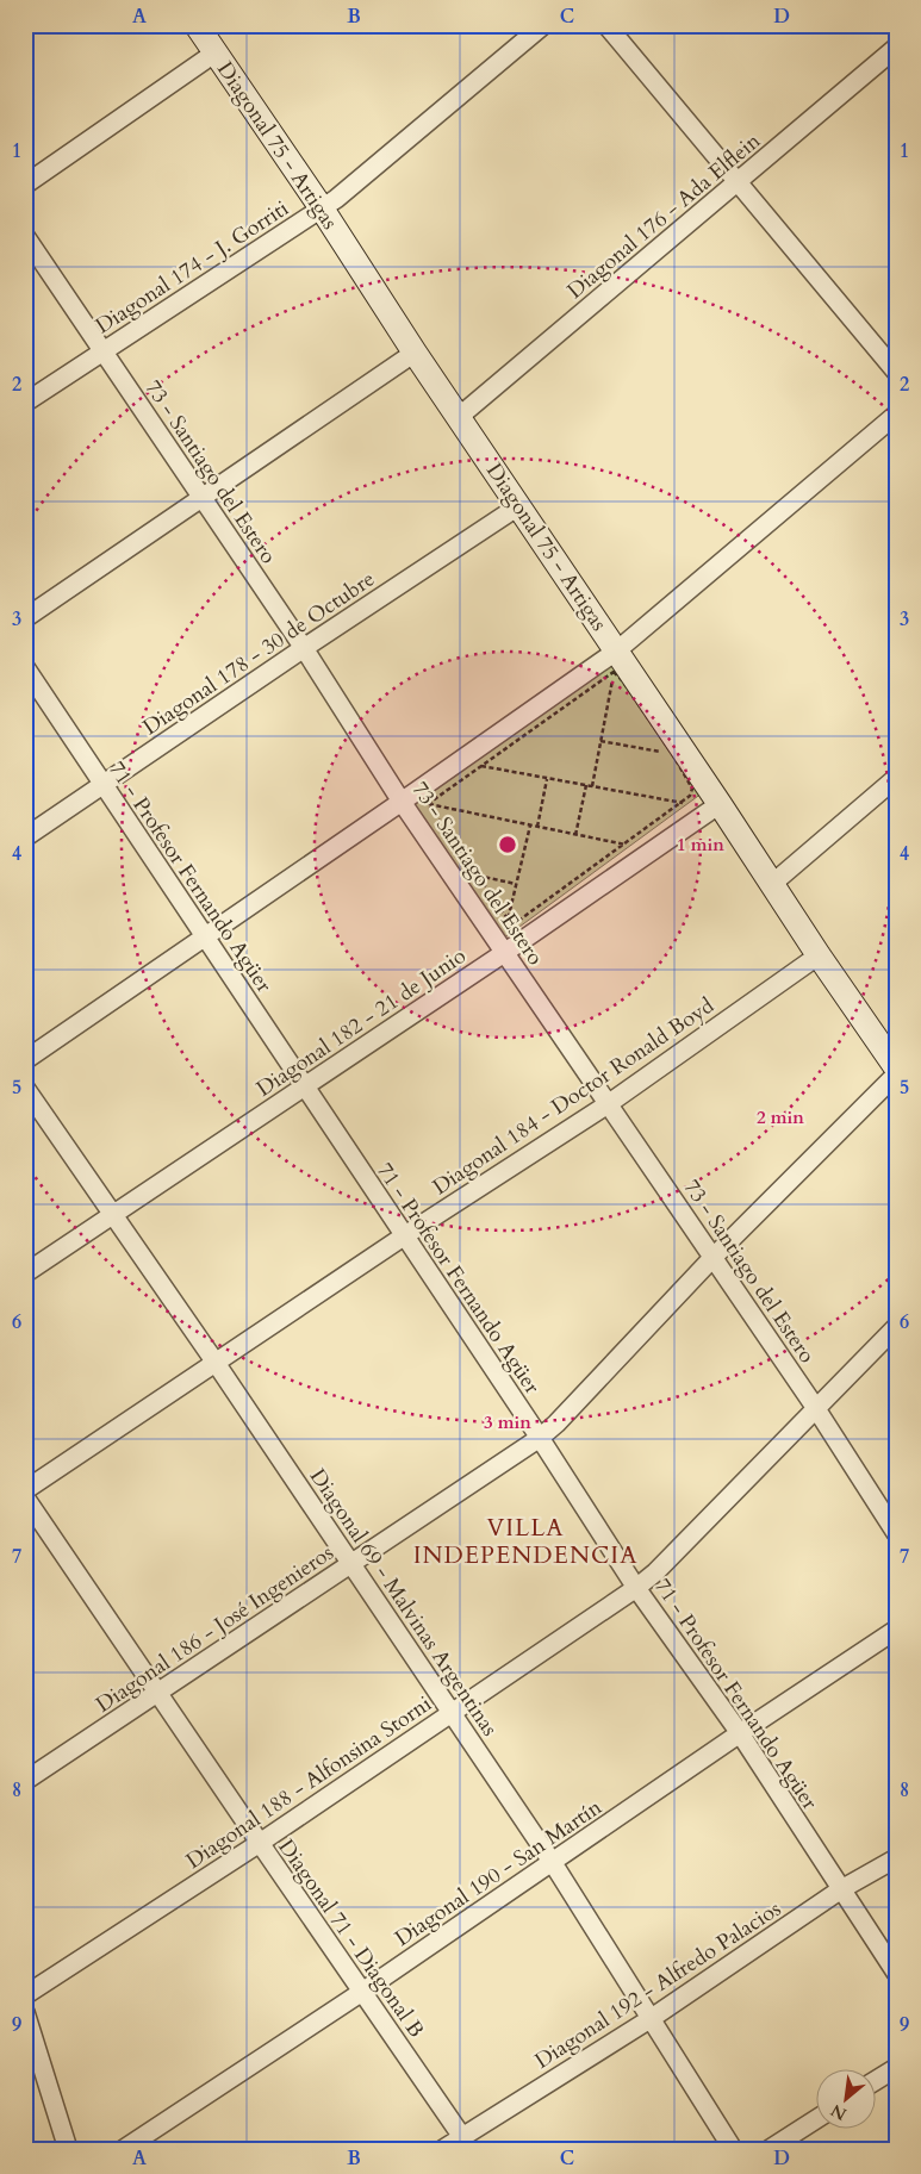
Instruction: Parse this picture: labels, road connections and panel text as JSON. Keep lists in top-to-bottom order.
{
  "streets": {
    "street": [
      "Diagonal 75 - Artigas",
      "Diagonal 176 - Ada Elflein",
      "Diagonal 174 - J. Gorriti",
      "73 - Santiago del Estero",
      "Diagonal 178 - 30 de Octubre",
      "71 - Profesor Fernando Agüer",
      "Diagonal 182 - 21 de Junio",
      "Diagonal 184 - Doctor Ronald Boyd",
      "Diagonal 69 - Malvinas Argentinas",
      "Diagonal 186 - José Ingenieros",
      "Diagonal 188 - Alfonsina Storni",
      "Diagonal 190 - San Martín",
      "Diagonal 71 - Diagonal B",
      "Diagonal 192 - Alfredo Palacios"
    ]
  },
  "crossings": [
    ["Diagonal 75 - Artigas", "Diagonal 176 - Ada Elflein"],
    ["Diagonal 75 - Artigas", "Diagonal 174 - J. Gorriti"],
    ["Diagonal 75 - Artigas", "Diagonal 178 - 30 de Octubre"],
    ["Diagonal 75 - Artigas", "Diagonal 182 - 21 de Junio"],
    ["Diagonal 75 - Artigas", "Diagonal 184 - Doctor Ronald Boyd"],
    ["Diagonal 174 - J. Gorriti", "73 - Santiago del Estero"],
    ["73 - Santiago del Estero", "Diagonal 178 - 30 de Octubre"],
    ["73 - Santiago del Estero", "Diagonal 182 - 21 de Junio"],
    ["73 - Santiago del Estero", "Diagonal 184 - Doctor Ronald Boyd"],
    ["73 - Santiago del Estero", "Diagonal 186 - José Ingenieros"],
    ["73 - Santiago del Estero", "Diagonal 188 - Alfonsina Storni"],
    ["Diagonal 178 - 30 de Octubre", "71 - Profesor Fernando Agüer"],
    ["71 - Profesor Fernando Agüer", "Diagonal 182 - 21 de Junio"],
    ["71 - Profesor Fernando Agüer", "Diagonal 184 - Doctor Ronald Boyd"],
    ["71 - Profesor Fernando Agüer", "Diagonal 186 - José Ingenieros"],
    ["71 - Profesor Fernando Agüer", "Diagonal 188 - Alfonsina Storni"],
    ["71 - Profesor Fernando Agüer", "Diagonal 190 - San Martín"],
    ["71 - Profesor Fernando Agüer", "Diagonal 192 - Alfredo Palacios"],
    ["Diagonal 182 - 21 de Junio", "Diagonal 69 - Malvinas Argentinas"],
    ["Diagonal 184 - Doctor Ronald Boyd", "Diagonal 69 - Malvinas Argentinas"],
    ["Diagonal 69 - Malvinas Argentinas", "Diagonal 186 - José Ingenieros"],
    ["Diagonal 69 - Malvinas Argentinas", "Diagonal 188 - Alfonsina Storni"],
    ["Diagonal 69 - Malvinas Argentinas", "Diagonal 190 - San Martín"],
    ["Diagonal 69 - Malvinas Argentinas", "Diagonal 192 - Alfredo Palacios"],
    ["Diagonal 186 - José Ingenieros", "Diagonal 71 - Diagonal B"],
    ["Diagonal 188 - Alfonsina Storni", "Diagonal 71 - Diagonal B"],
    ["Diagonal 190 - San Martín", "Diagonal 71 - Diagonal B"],
    ["Diagonal 71 - Diagonal B", "Diagonal 192 - Alfredo Palacios"]
  ],
  "districts": ["VILLA INDEPENDENCIA"],
  "north": "bottom left",
  "grid": {
    "columns": [
      "A",
      "B",
      "C",
      "D"
    ],
    "rows": [
      "1",
      "2",
      "3",
      "4",
      "5",
      "6",
      "7",
      "8",
      "9"
    ]
  },
  "rings": ["1 min", "2 min", "3 min"]
}
